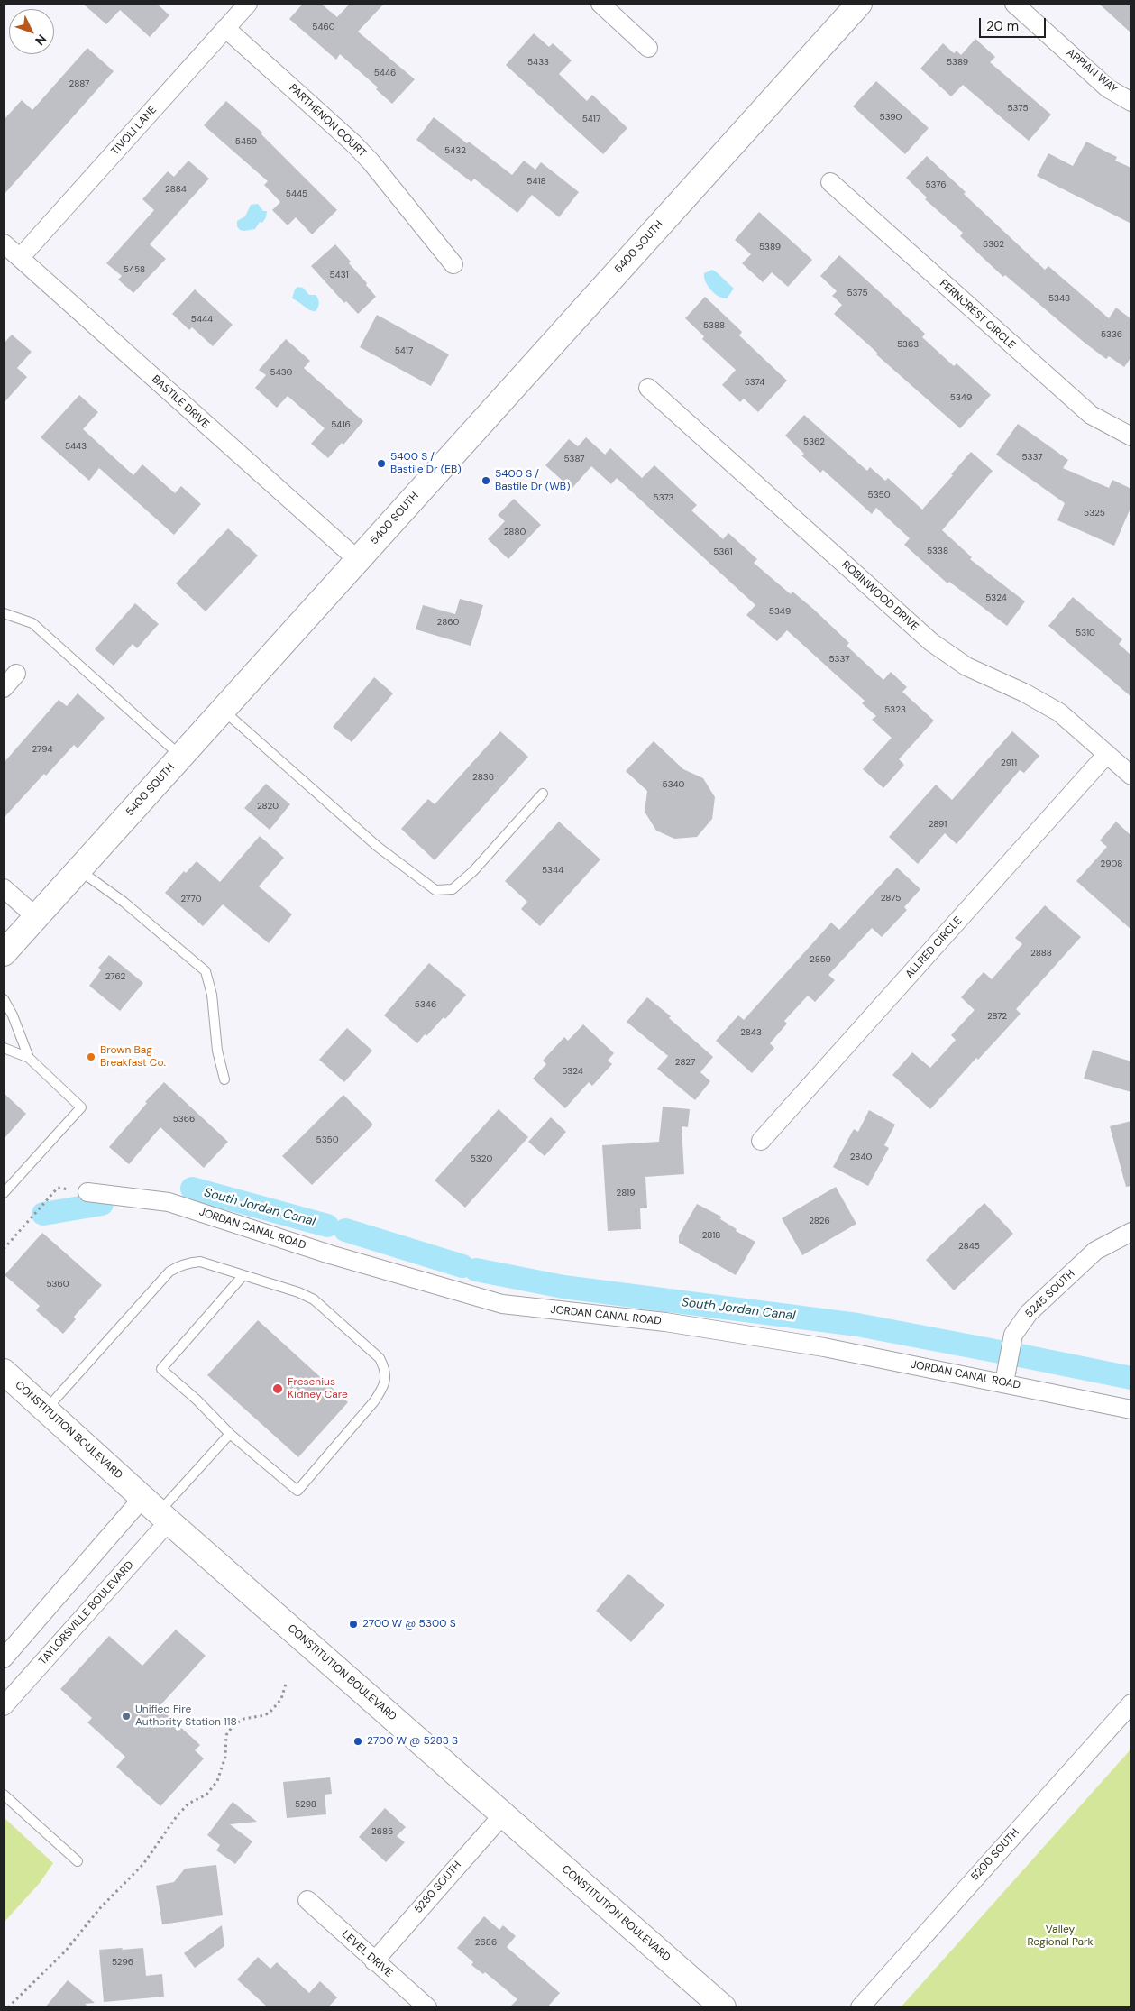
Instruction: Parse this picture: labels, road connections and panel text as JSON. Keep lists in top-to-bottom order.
{
  "streets": {
    "main road": ["5400 SOUTH", "CONSTITUTION BOULEVARD"],
    "street": [
      "APPIAN WAY",
      "PARTHENON COURT",
      "TIVOLI LANE",
      "FERNCREST CIRCLE",
      "BASTILE DRIVE",
      "ROBINWOOD DRIVE",
      "ALLRED CIRCLE",
      "JORDAN CANAL ROAD",
      "5245 SOUTH",
      "TAYLORSVILLE BOULEVARD",
      "5200 SOUTH",
      "5280 SOUTH",
      "LEVEL DRIVE"
    ]
  },
  "crossings": [
    ["PARTHENON COURT", "TIVOLI LANE"],
    ["TIVOLI LANE", "BASTILE DRIVE"],
    ["5400 SOUTH", "BASTILE DRIVE"],
    ["ROBINWOOD DRIVE", "ALLRED CIRCLE"],
    ["JORDAN CANAL ROAD", "5245 SOUTH"],
    ["CONSTITUTION BOULEVARD", "TAYLORSVILLE BOULEVARD"],
    ["CONSTITUTION BOULEVARD", "5280 SOUTH"],
    ["5280 SOUTH", "LEVEL DRIVE"]
  ],
  "water": ["South Jordan Canal"],
  "parks": ["Valley Regional Park"],
  "places": [
    "5400 S / Bastile Dr (EB)",
    "5400 S / Bastile Dr (WB)",
    "Brown Bag Breakfast Co.",
    "Fresenius Kidney Care",
    "2700 W @ 5300 S",
    "Unified Fire Authority Station 118",
    "2700 W @ 5283 S"
  ],
  "house_numbers": [
    "5460",
    "5433",
    "5389",
    "5446",
    "2887",
    "5375",
    "5390",
    "5417",
    "5459",
    "5432",
    "5418",
    "5376",
    "2884",
    "5445",
    "5362",
    "5389",
    "5458",
    "5431",
    "5375",
    "5348",
    "5444",
    "5388",
    "5336",
    "5363",
    "5417",
    "5430",
    "5374",
    "5349",
    "5416",
    "5362",
    "5443",
    "5337",
    "5387",
    "5350",
    "5373",
    "5325",
    "2880",
    "5338",
    "5361",
    "5324",
    "5349",
    "2860",
    "5310",
    "5337",
    "5323",
    "2794",
    "2911",
    "2836",
    "5340",
    "2820",
    "2891",
    "2908",
    "5344",
    "2875",
    "2770",
    "2888",
    "2859",
    "2762",
    "5346",
    "2872",
    "2843",
    "2827",
    "5324",
    "5366",
    "5350",
    "2840",
    "5320",
    "2819",
    "2826",
    "2818",
    "2845",
    "5360",
    "5298",
    "2685",
    "2686",
    "5296"
  ],
  "scale_bar": "20 m",
  "north": "bottom right"
}
